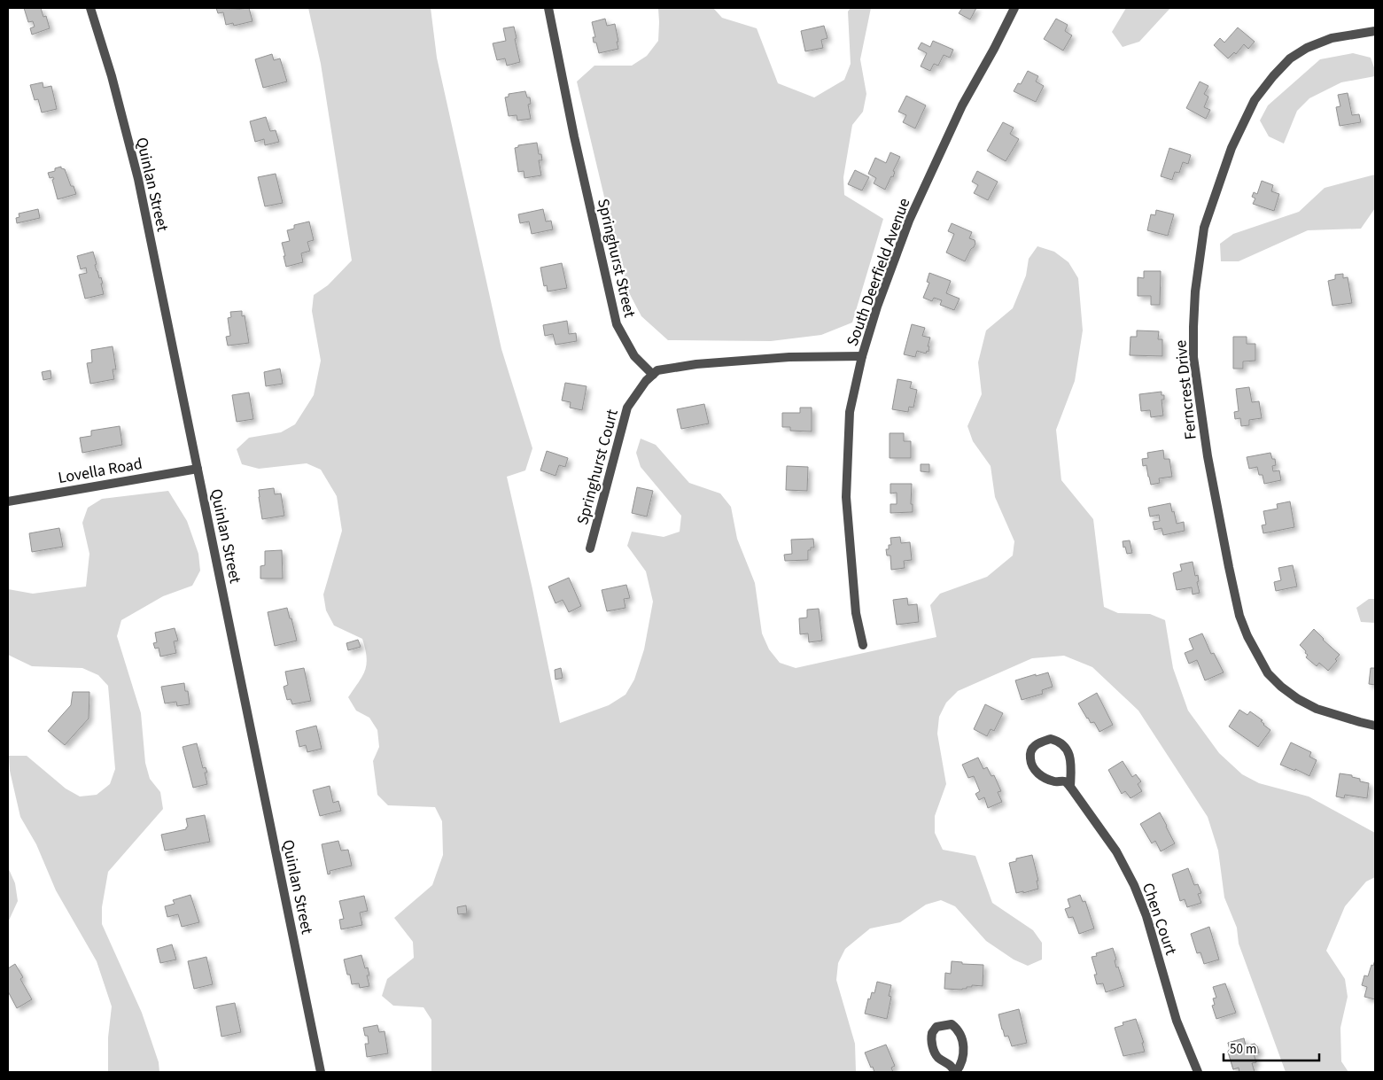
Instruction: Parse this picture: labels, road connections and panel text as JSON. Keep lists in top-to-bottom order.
{
  "streets": {
    "street": [
      "Quinlan Street",
      "Springhurst Street",
      "South Deerfield Avenue",
      "Ferncrest Drive",
      "Springhurst Court",
      "Lovella Road",
      "Chen Court"
    ]
  },
  "crossings": [
    ["Quinlan Street", "Lovella Road"],
    ["Springhurst Street", "Springhurst Court"]
  ],
  "scale_bar": "50 m"
}
